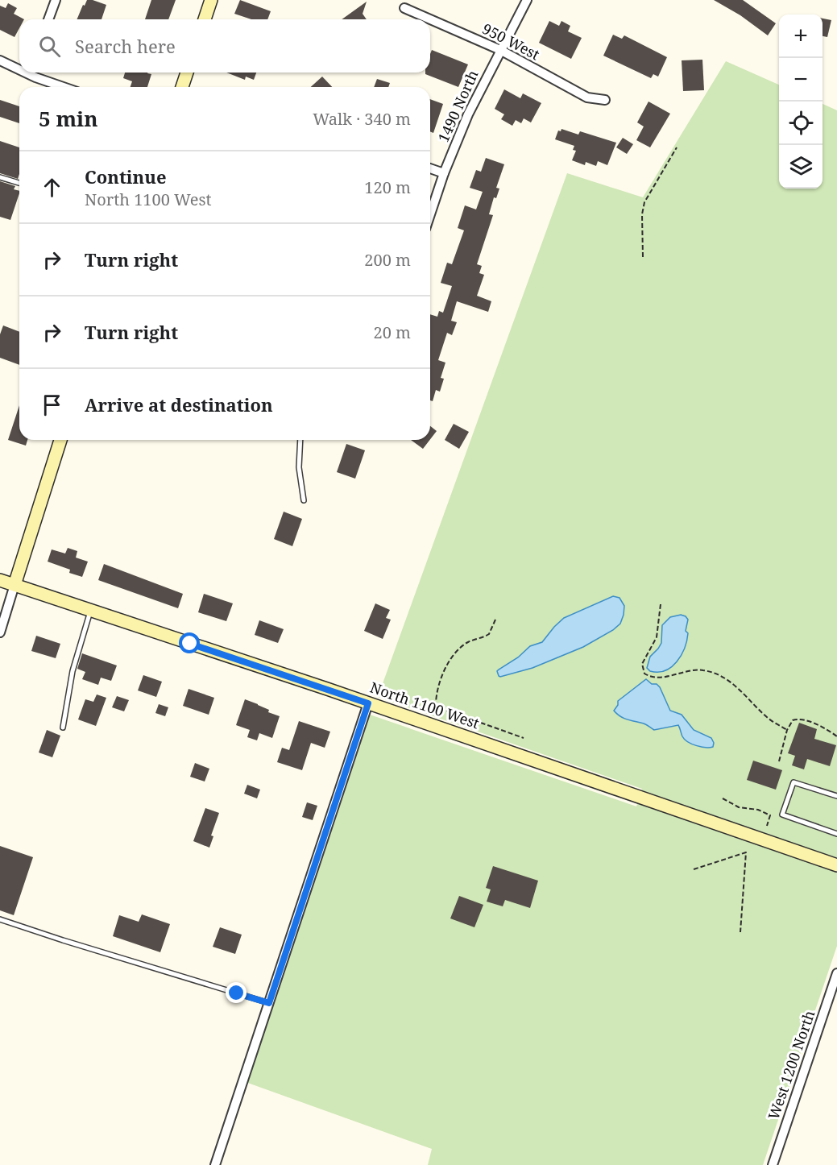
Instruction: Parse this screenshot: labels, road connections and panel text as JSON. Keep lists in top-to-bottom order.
{
  "streets": {
    "street": [
      "950 West",
      "1490 North",
      "North 1100 West",
      "West 1200 North"
    ]
  },
  "crossings": [
    ["950 West", "1490 North"]
  ],
  "page": {
    "map_buttons": ["+", "−"],
    "search": "Search here",
    "heading": ["5 min", "Walk · 340 m"],
    "list": [
      ["Continue", "North 1100 West", "120 m"],
      ["Turn right", "200 m"],
      ["Turn right", "20 m"],
      "Arrive at destination"
    ]
  }
}
